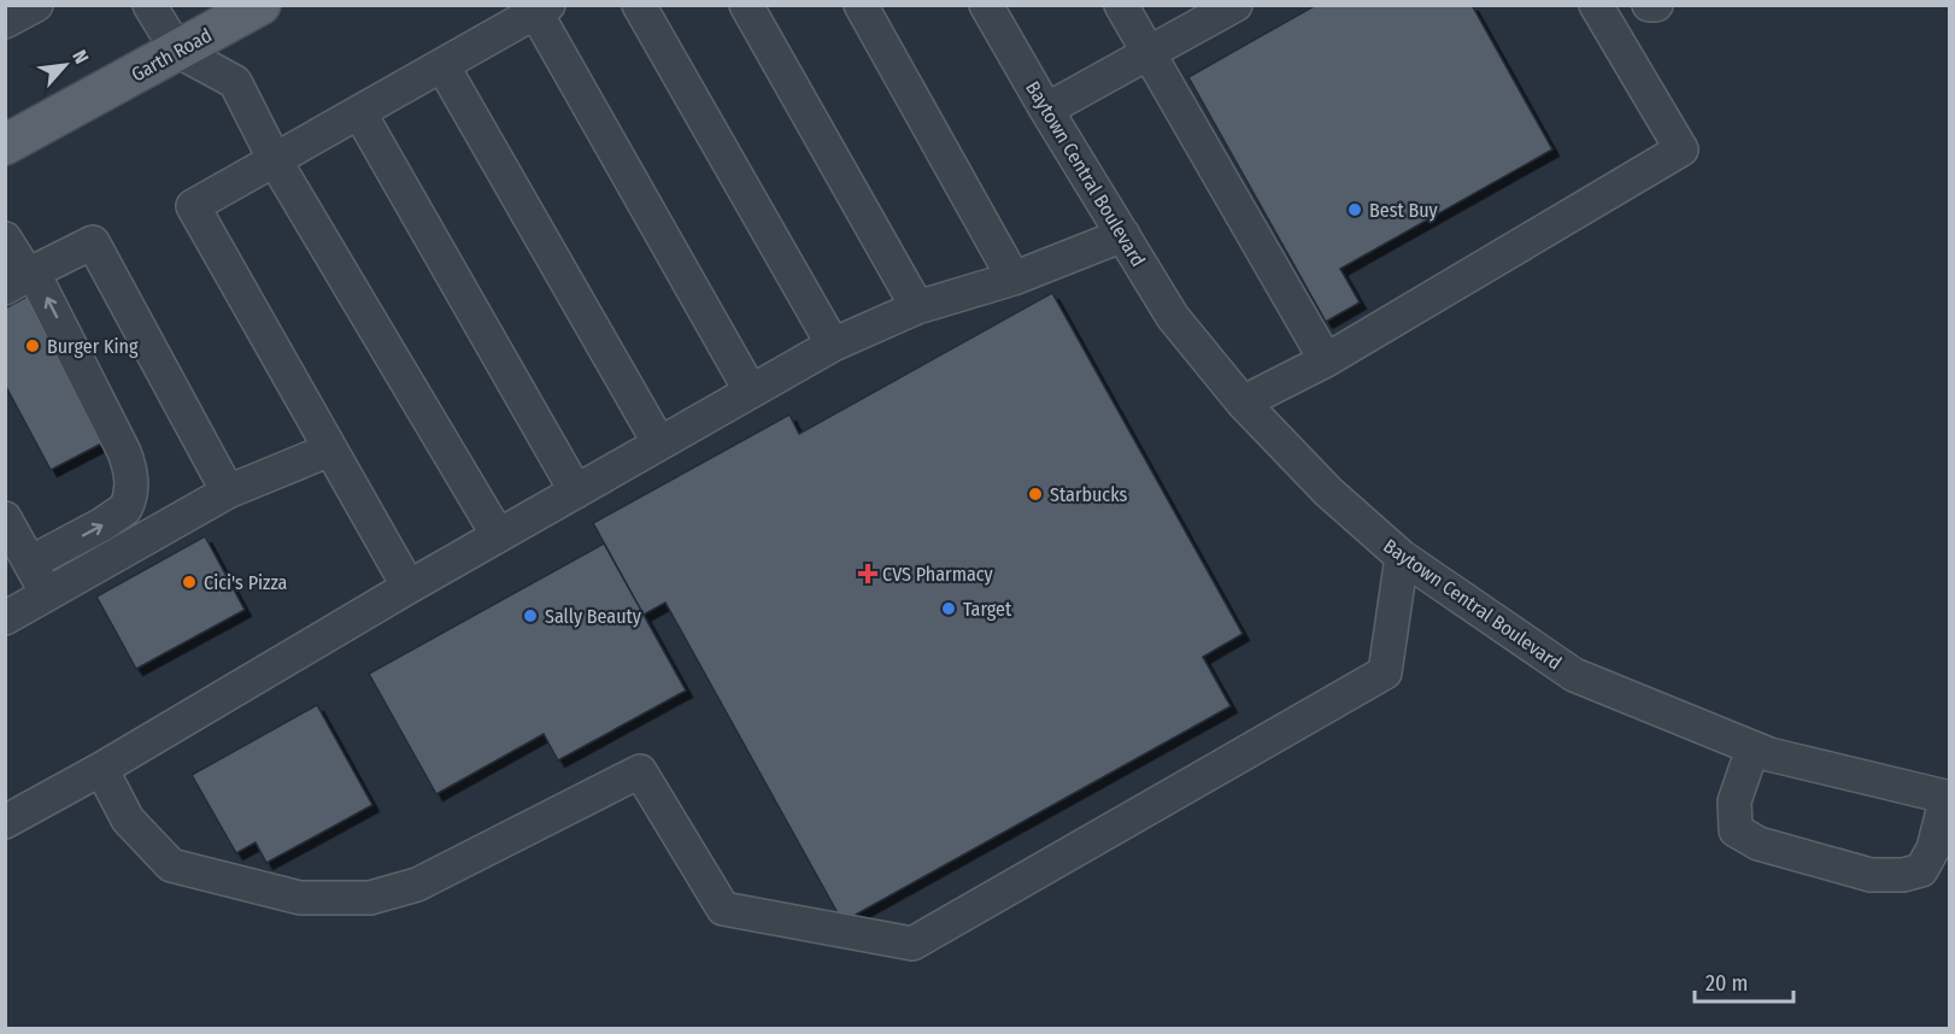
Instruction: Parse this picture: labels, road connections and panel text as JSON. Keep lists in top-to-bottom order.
{
  "streets": {
    "main road": ["Garth Road"],
    "street": ["Baytown Central Boulevard"]
  },
  "places": {
    "other": [
      "Best Buy",
      "Burger King",
      "Starbucks",
      "Cici's Pizza",
      "Target",
      "Sally Beauty"
    ],
    "health": ["CVS Pharmacy"]
  },
  "scale_bar": "20 m",
  "north": "top right"
}
